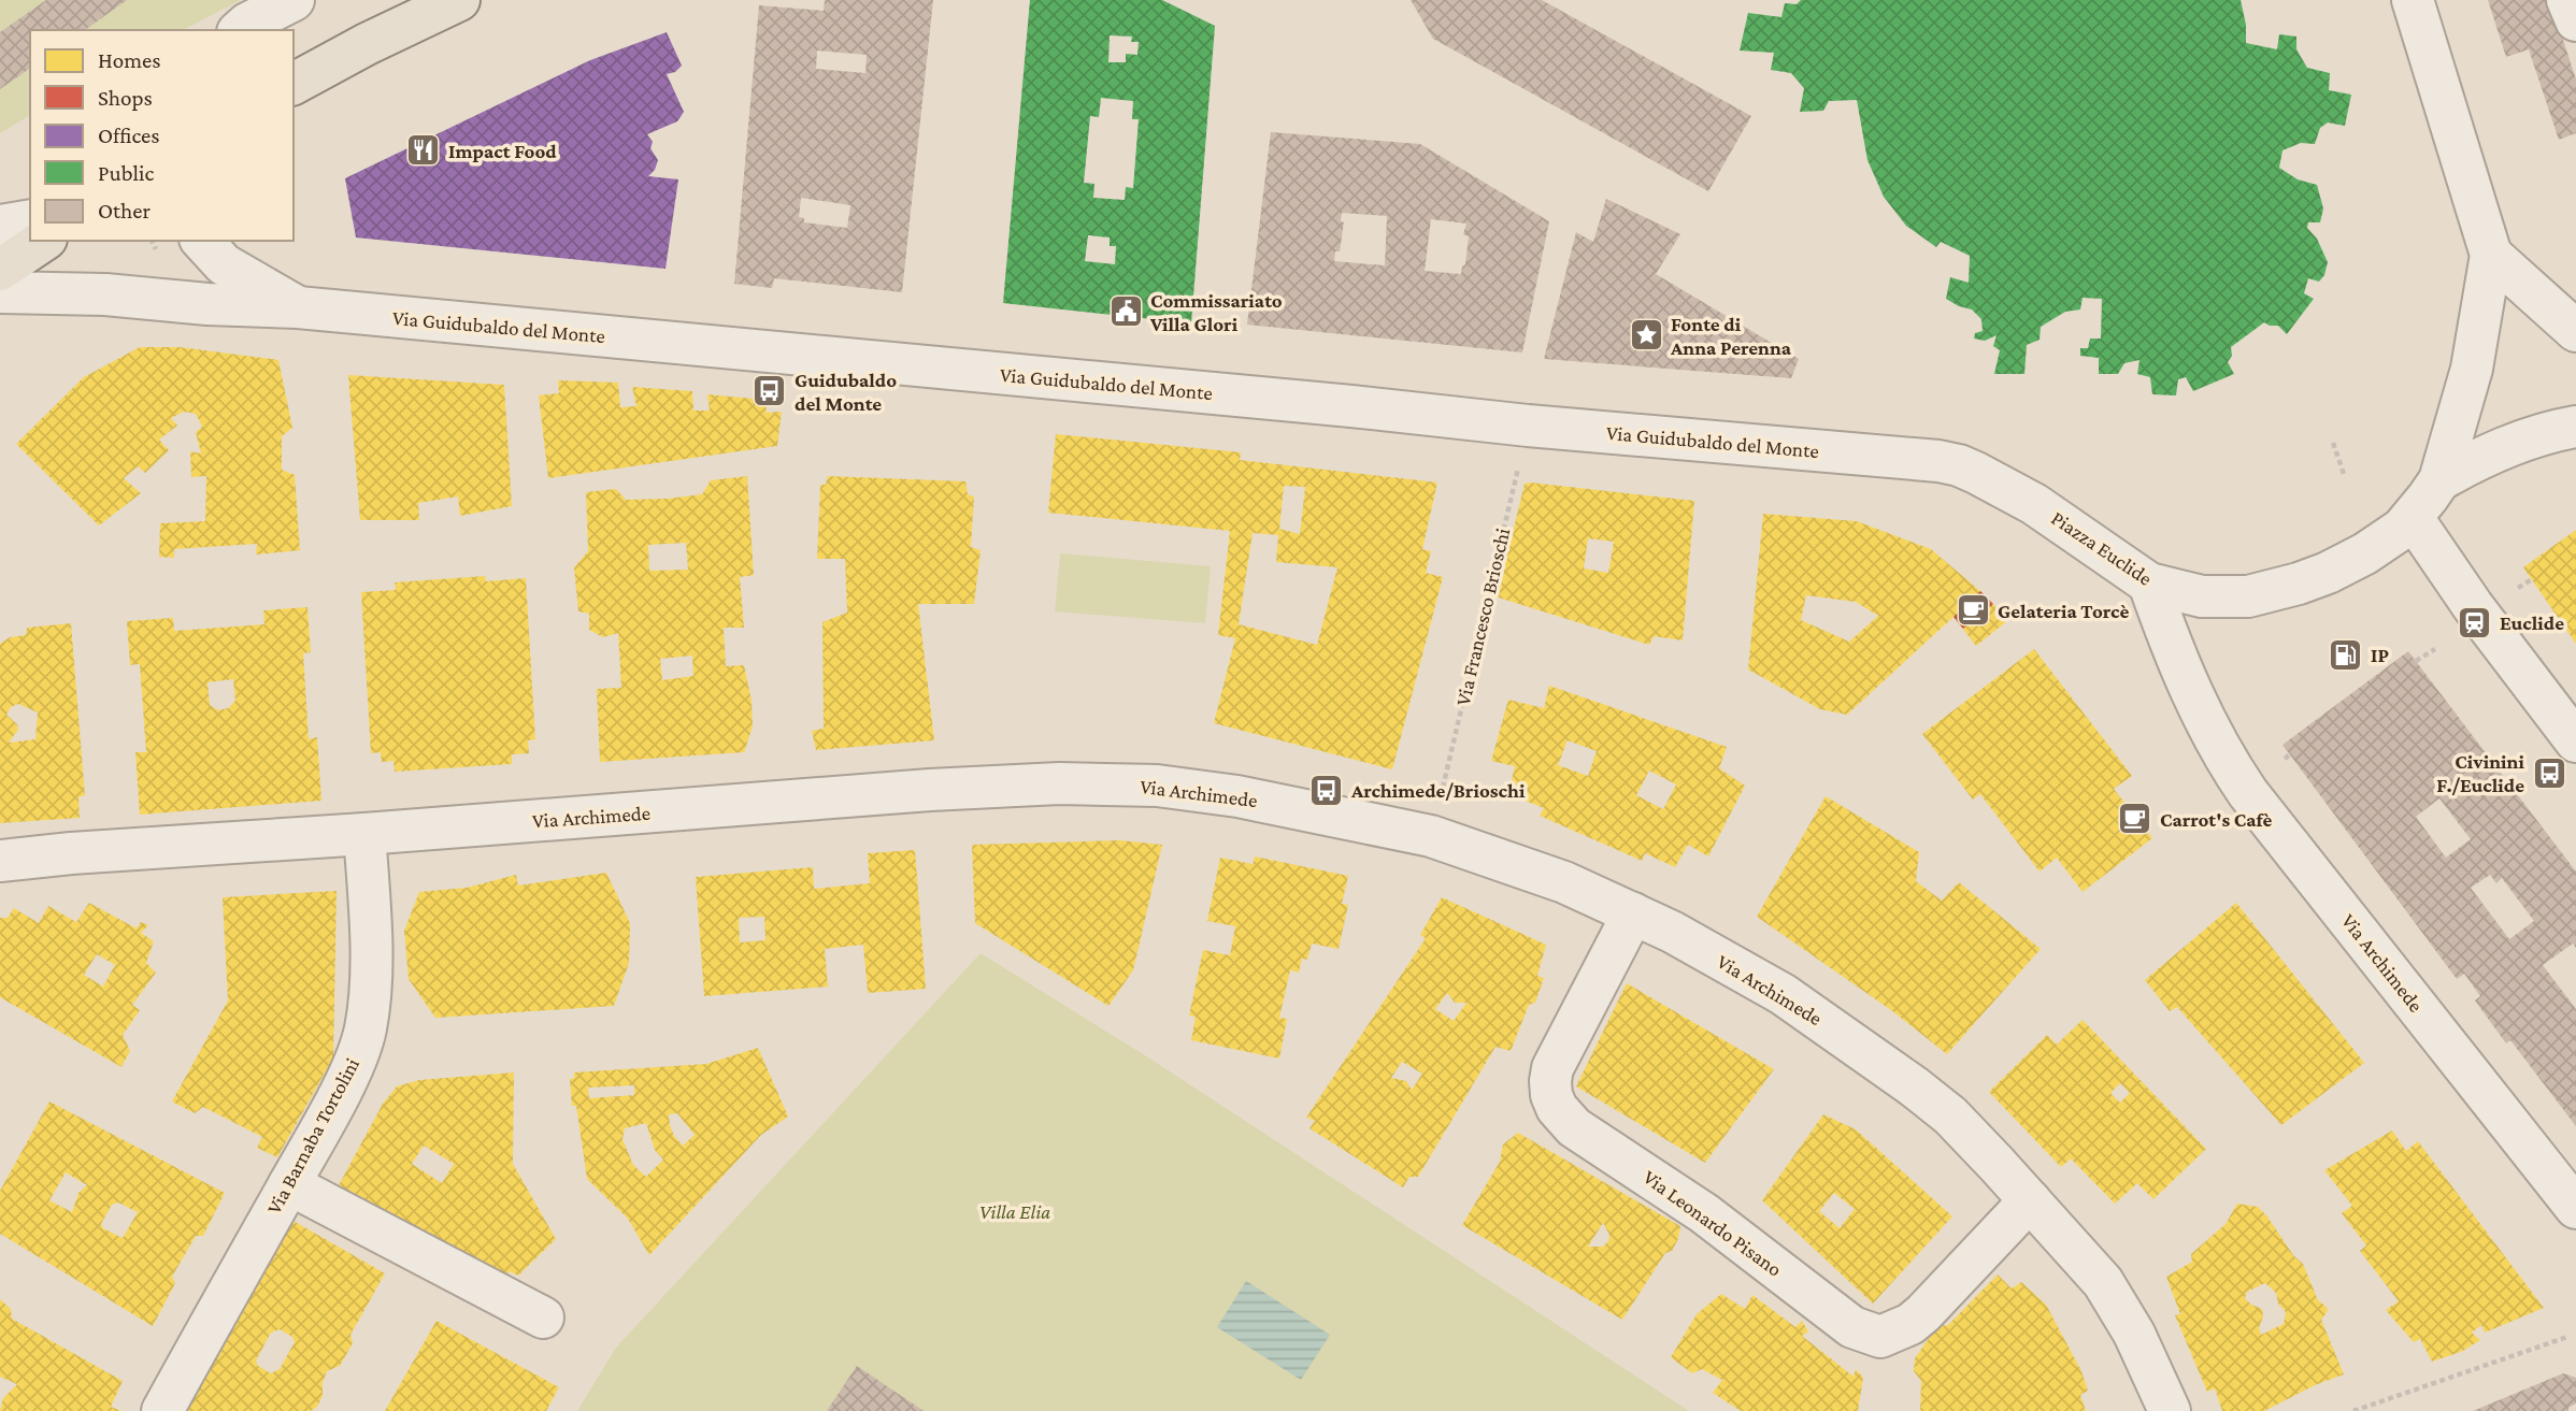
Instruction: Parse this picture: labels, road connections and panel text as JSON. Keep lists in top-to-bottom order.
{
  "streets": {
    "street": [
      "Via Guidubaldo del Monte",
      "Piazza Euclide",
      "Via Archimede",
      "Via Barnaba Tortolini",
      "Via Leonardo Pisano"
    ],
    "path": ["Via Francesco Brioschi"]
  },
  "crossings": [
    ["Via Guidubaldo del Monte", "Piazza Euclide"],
    ["Via Guidubaldo del Monte", "Via Francesco Brioschi"],
    ["Piazza Euclide", "Via Archimede"],
    ["Via Archimede", "Via Barnaba Tortolini"],
    ["Via Archimede", "Via Leonardo Pisano"]
  ],
  "parks": ["Villa Elia"],
  "places": {
    "restaurant": ["Impact Food"],
    "public building": ["Commissariato Villa Glori"],
    "place": ["Fonte di Anna Perenna"],
    "bus stop": ["Guidubaldo del Monte", "Civinini F./Euclide", "Archimede/Brioschi"],
    "cafe": ["Gelateria Torcè", "Carrot's Cafè"],
    "station": ["Euclide"],
    "fuel station": ["IP"]
  },
  "legend": [
    "Homes",
    "Shops",
    "Offices",
    "Public",
    "Other"
  ]
}
